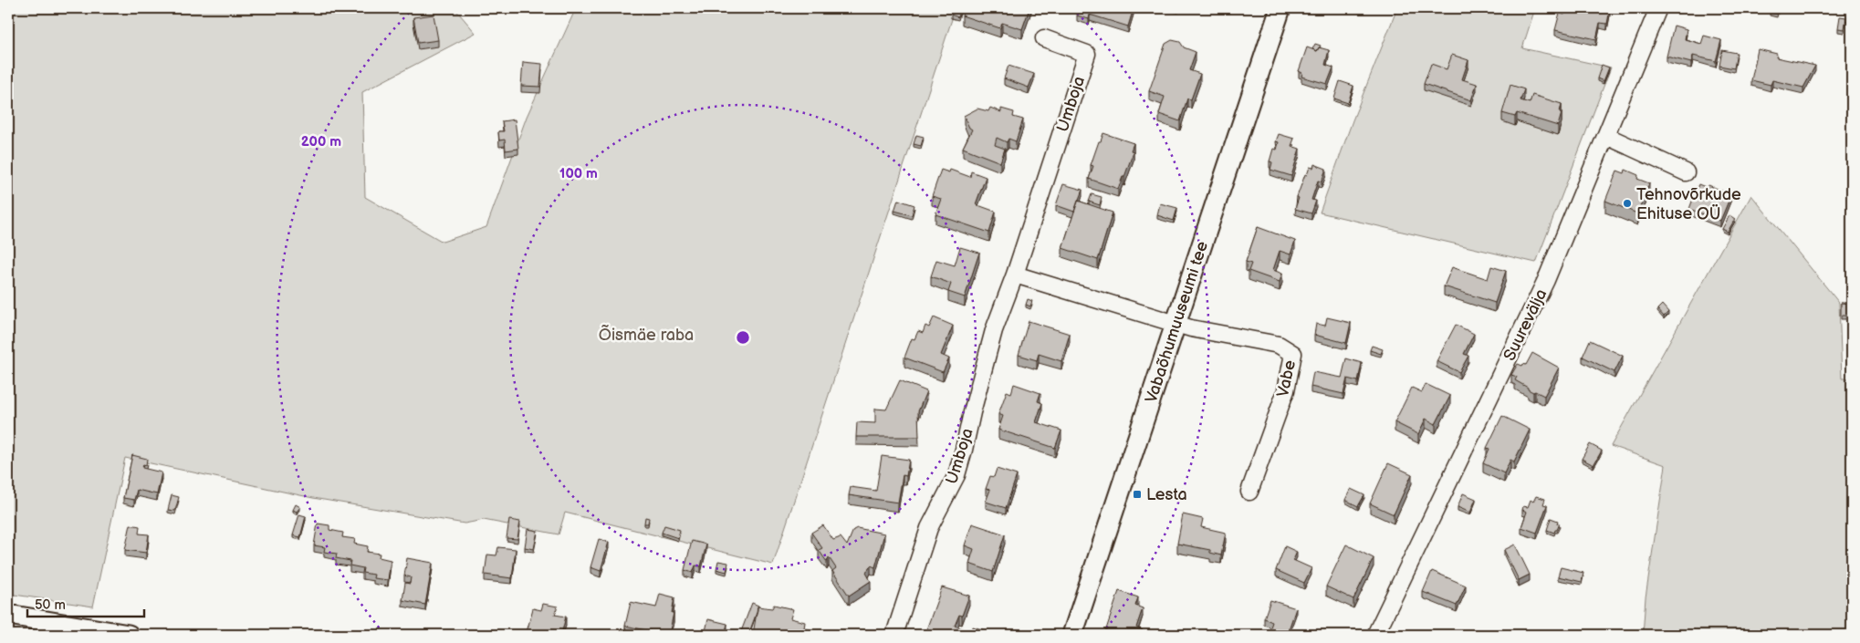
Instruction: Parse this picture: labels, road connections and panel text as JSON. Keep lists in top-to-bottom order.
{
  "streets": {
    "street": [
      "Umboja",
      "Vabaõhumuuseumi tee",
      "Suurevälja",
      "Vabe"
    ]
  },
  "crossings": [
    ["Vabaõhumuuseumi tee", "Vabe"]
  ],
  "parks": ["Õismäe raba"],
  "places": {
    "other": ["Tehnovõrkude Ehituse OÜ"],
    "transit": ["Lesta"]
  },
  "scale_bar": "50 m",
  "rings": ["200 m", "100 m"]
}
